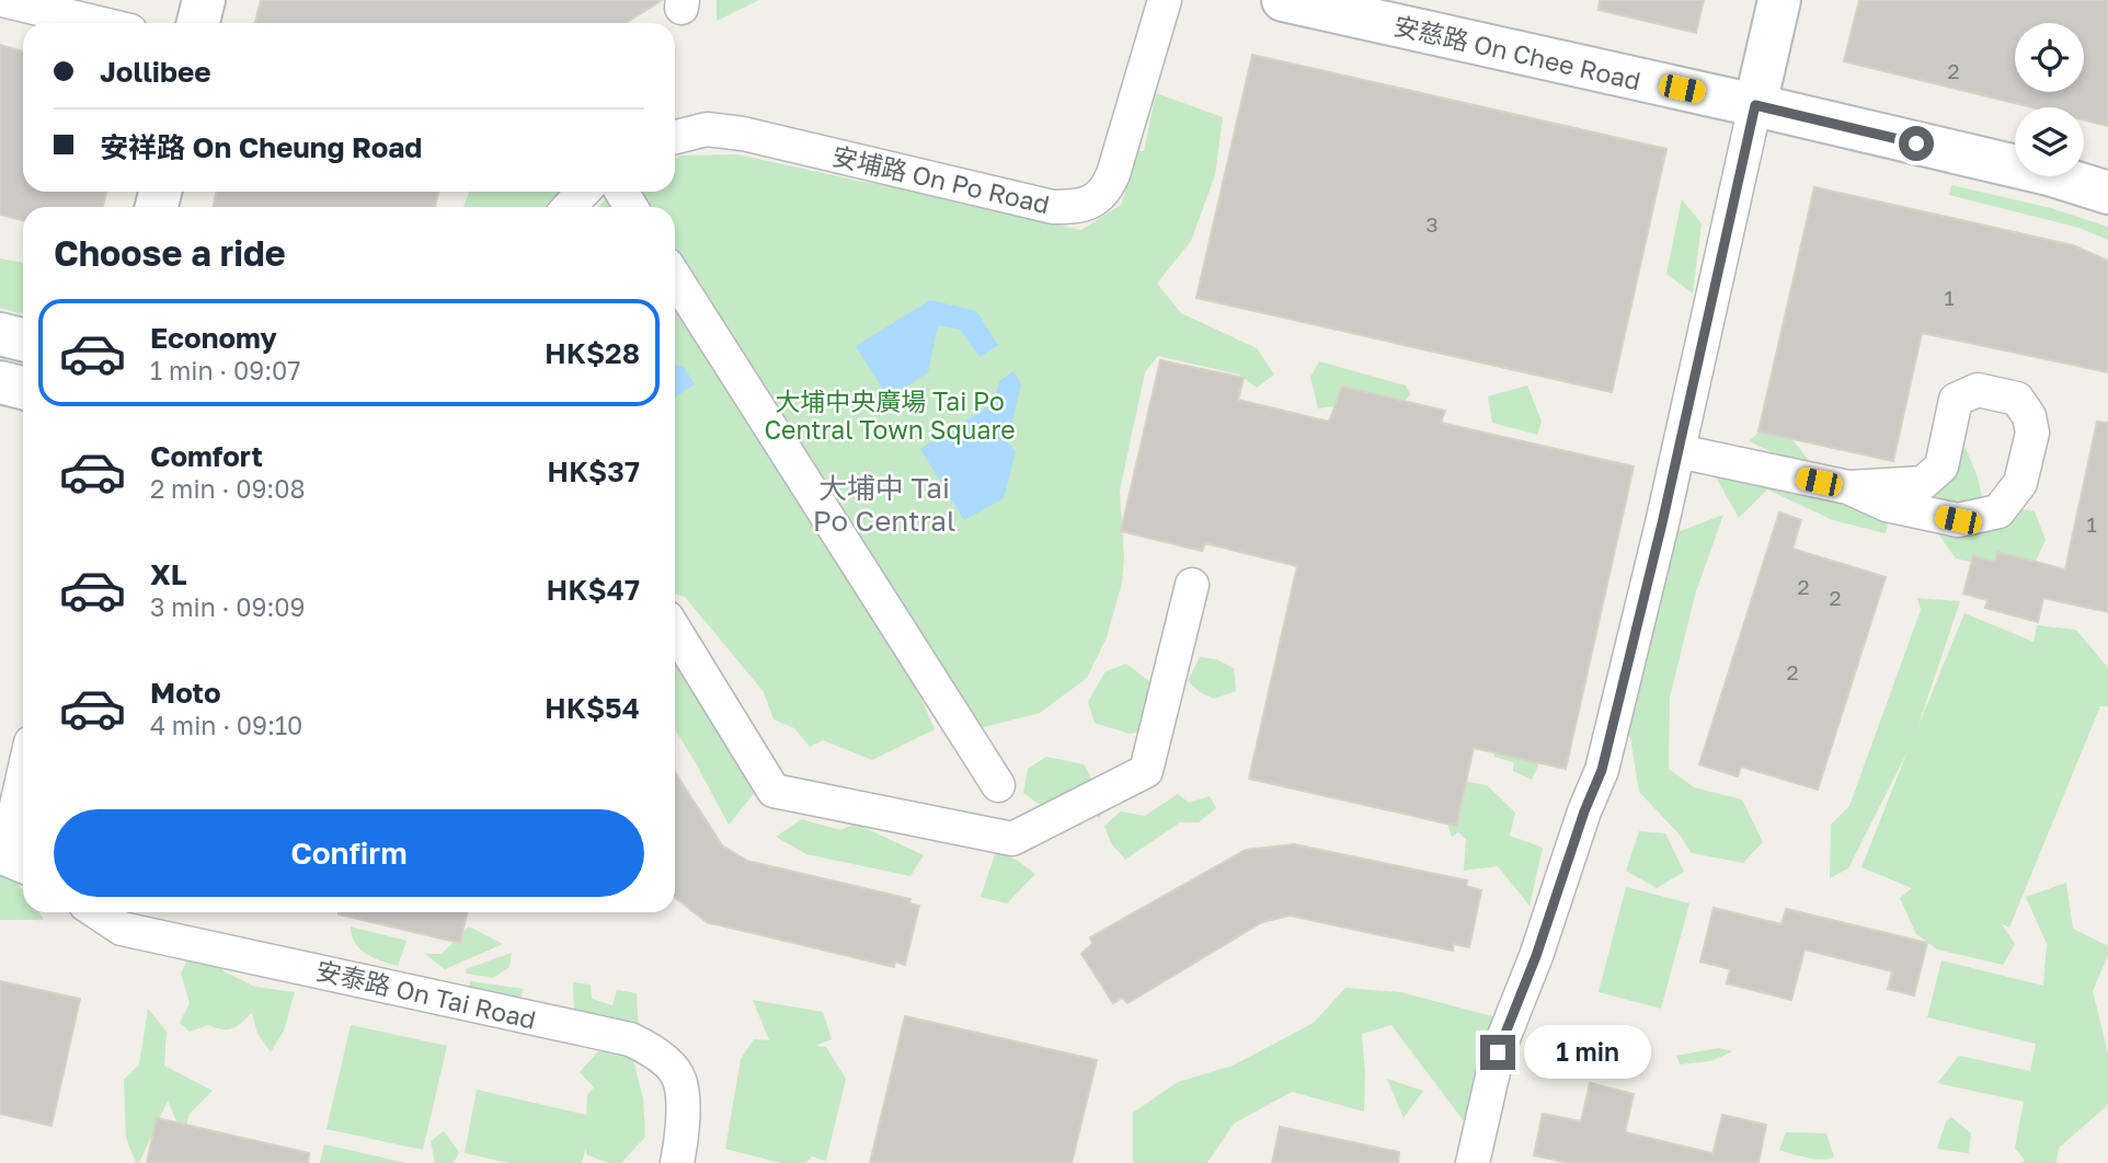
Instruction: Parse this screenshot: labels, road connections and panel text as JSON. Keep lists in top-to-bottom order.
{
  "streets": {
    "street": ["安慈路 On Chee Road", "安埔路 On Po Road", "安泰路 On Tai Road"]
  },
  "districts": ["大埔中 Tai Po Central"],
  "parks": ["大埔中央廣場 Tai Po Central Town Square"],
  "house_numbers": [
    "2",
    "3",
    "1",
    "1",
    "2",
    "2",
    "2"
  ],
  "page": {
    "banner": ["Jollibee", "安祥路 On Cheung Road"],
    "heading": "Choose a ride",
    "list": [
      {
        "name": "Economy",
        "note": "1 min · 09:07",
        "value": "HK$28"
      },
      {
        "name": "Comfort",
        "note": "2 min · 09:08",
        "value": "HK$37"
      },
      {
        "name": "XL",
        "note": "3 min · 09:09",
        "value": "HK$47"
      },
      {
        "name": "Moto",
        "note": "4 min · 09:10",
        "value": "HK$54"
      }
    ],
    "buttons": "Confirm",
    "bubble": "1 min"
  }
}
